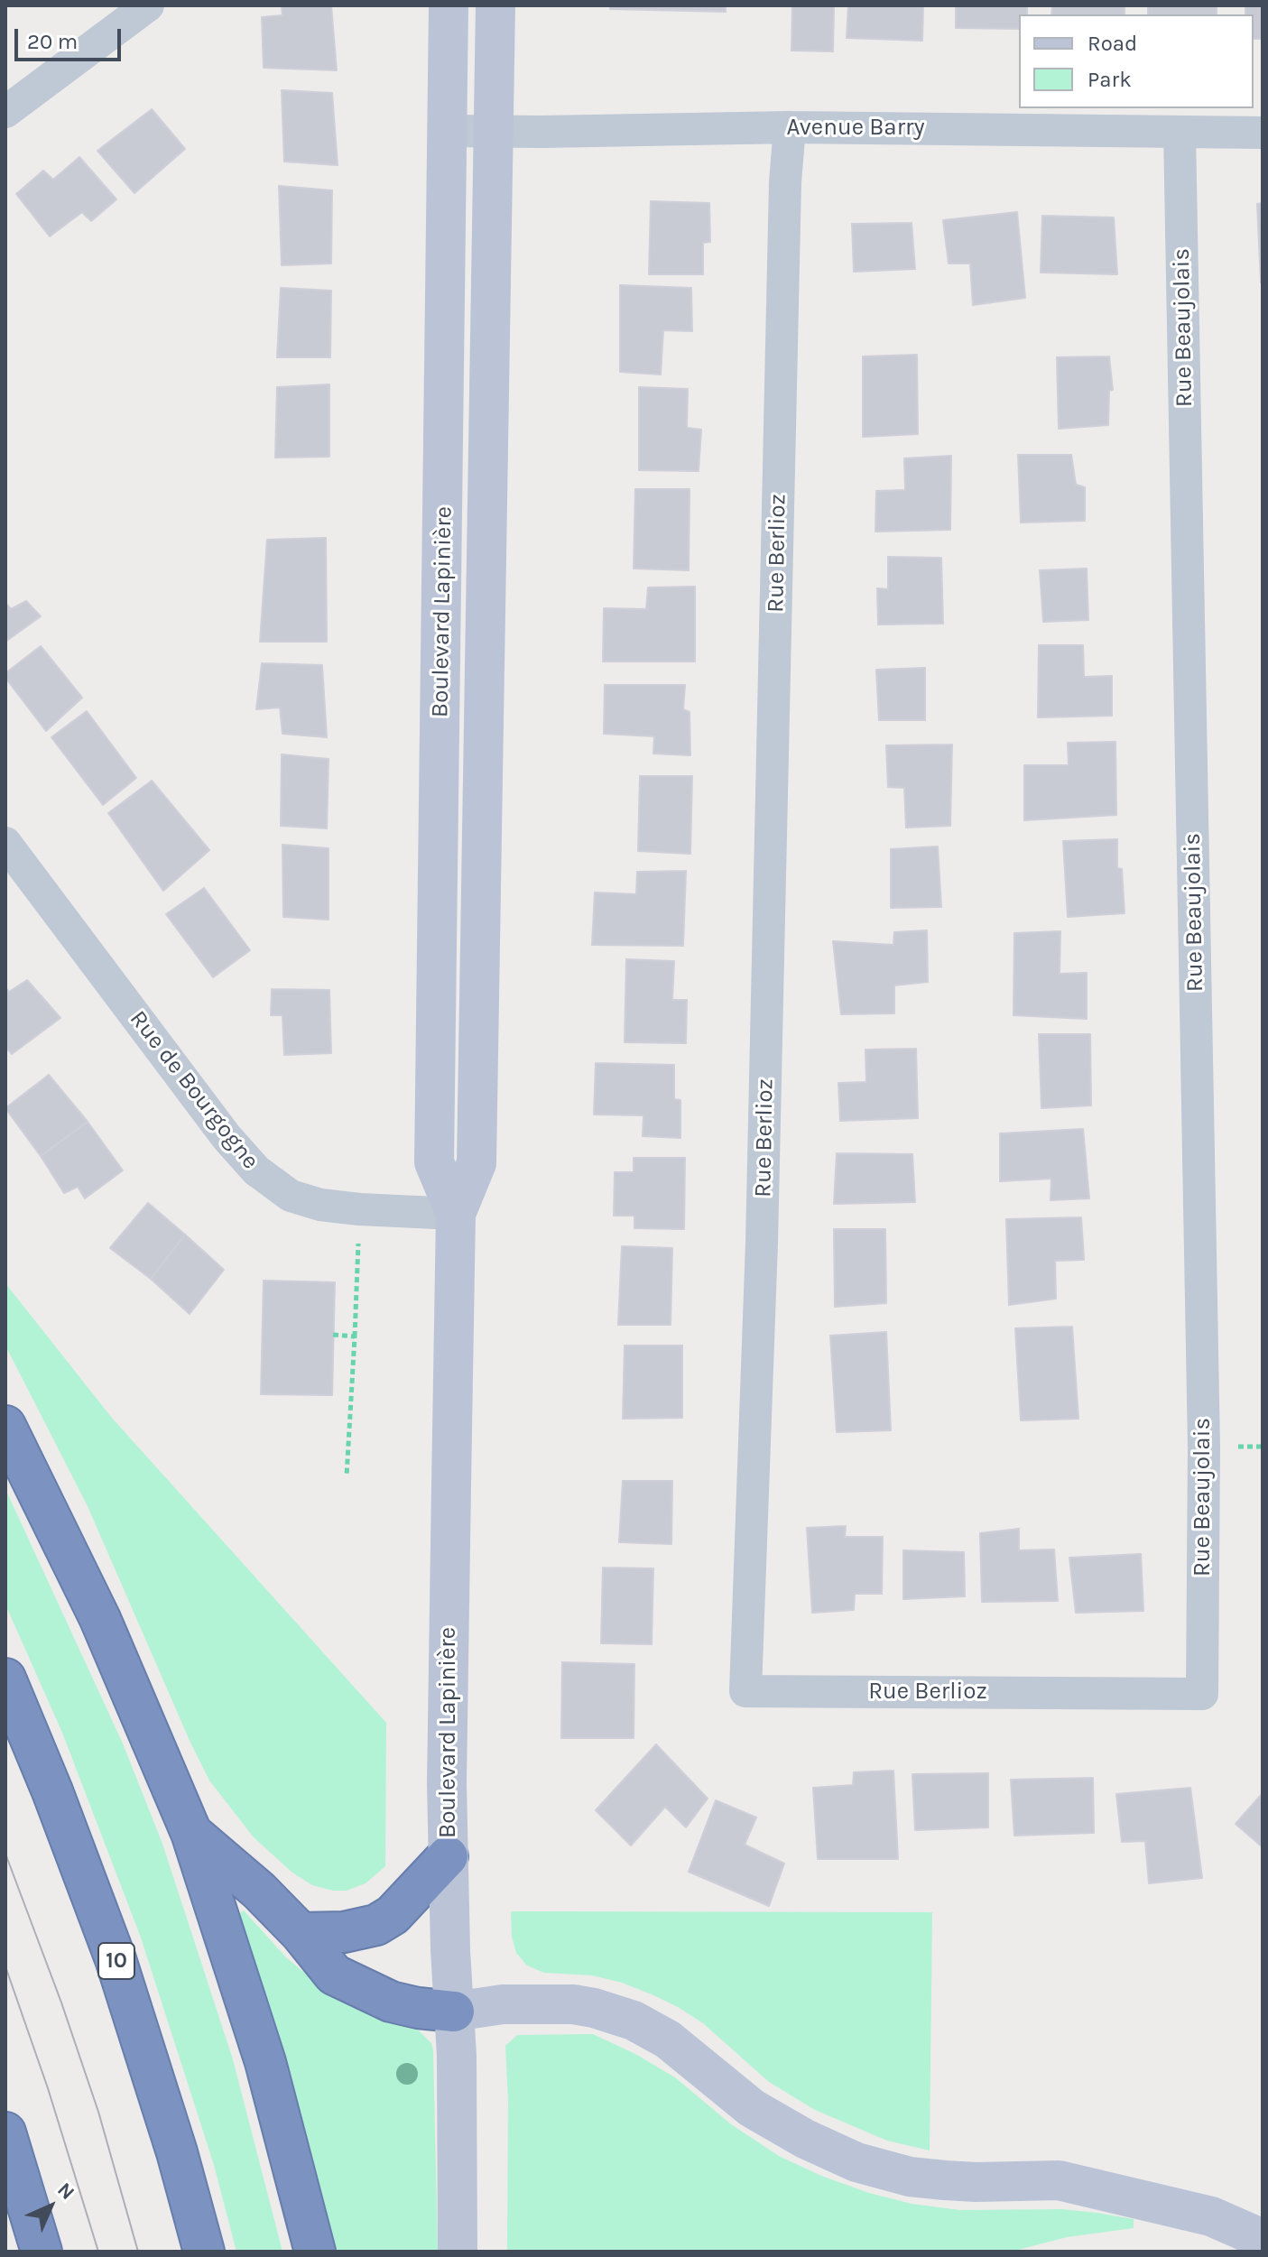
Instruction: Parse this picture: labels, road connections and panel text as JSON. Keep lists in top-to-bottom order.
{
  "streets": {
    "highway": ["10"],
    "main road": ["Boulevard Lapinière"],
    "street": [
      "Avenue Barry",
      "Rue Beaujolais",
      "Rue Berlioz",
      "Rue de Bourgogne"
    ]
  },
  "crossings": [
    ["Avenue Barry", "Rue Beaujolais"],
    ["Avenue Barry", "Rue Berlioz"],
    ["Avenue Barry", "Boulevard Lapinière"],
    ["Rue Beaujolais", "Rue Berlioz"],
    ["Boulevard Lapinière", "Rue de Bourgogne"]
  ],
  "legend": ["Road", "Park"],
  "scale_bar": "20 m",
  "north": "top right"
}
